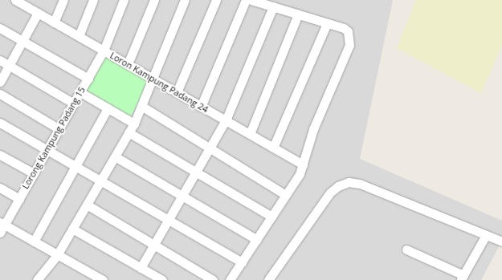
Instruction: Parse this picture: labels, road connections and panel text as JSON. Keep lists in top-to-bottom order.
{
  "streets": {
    "street": ["Loron Kampung Padang 24", "Lorong Kampung Padang 15"]
  },
  "crossings": [
    ["Loron Kampung Padang 24", "Lorong Kampung Padang 15"]
  ]
}
